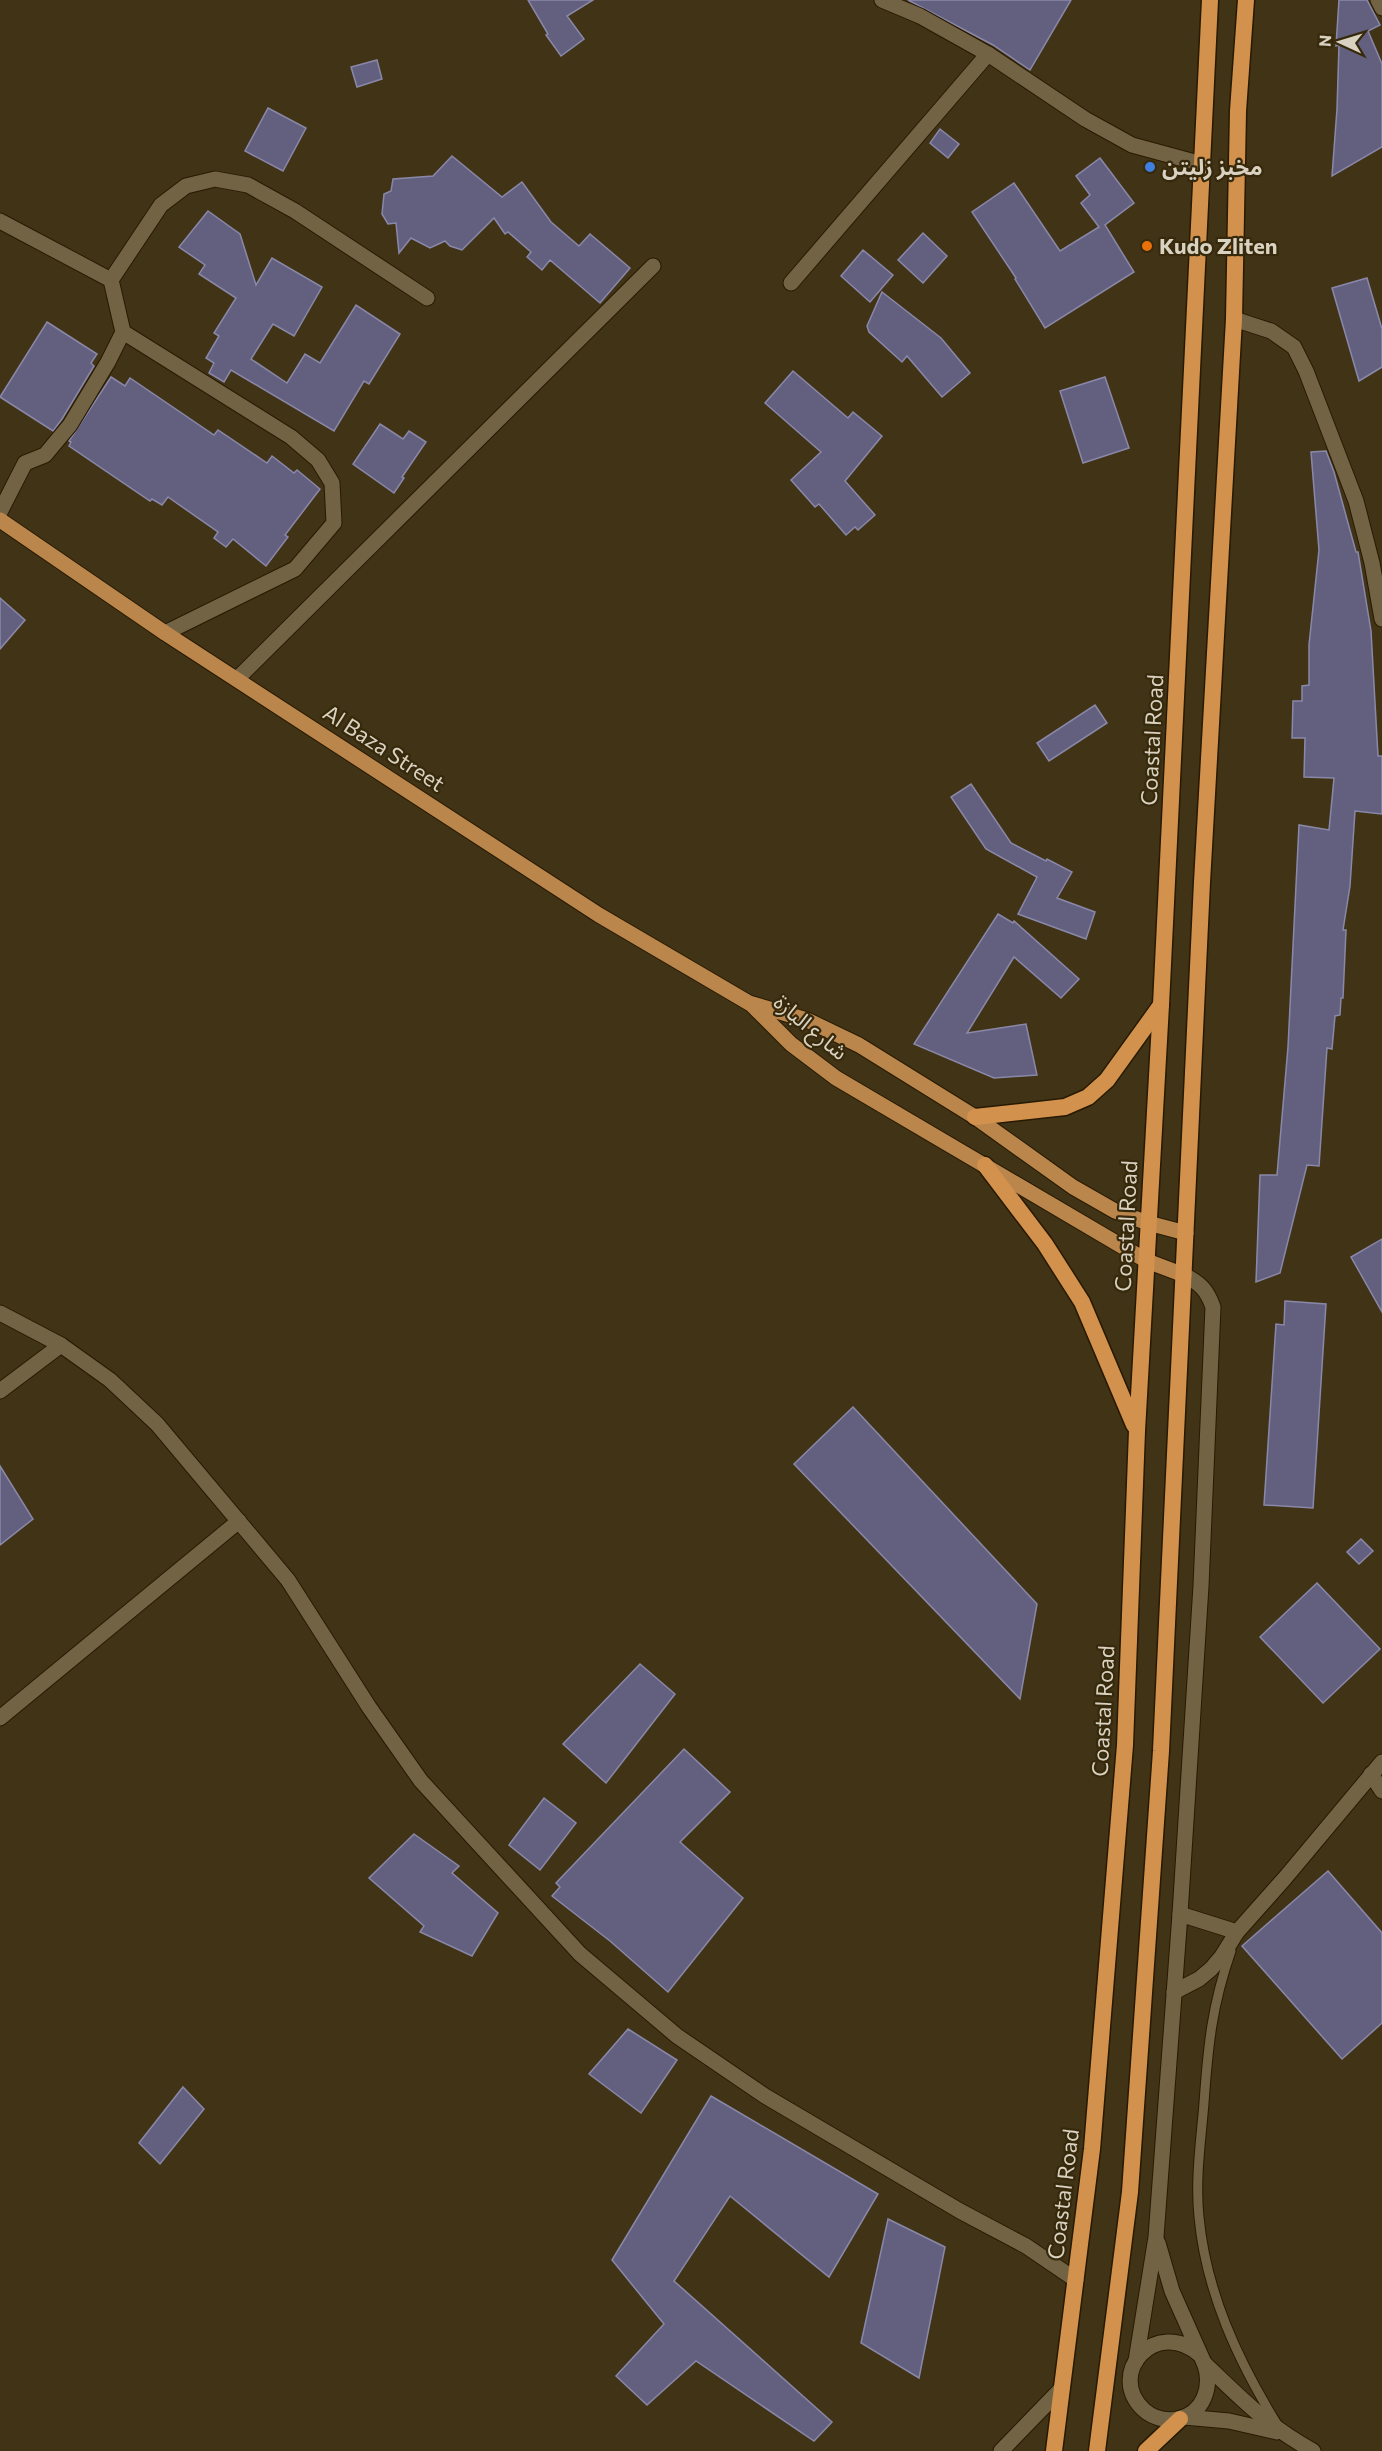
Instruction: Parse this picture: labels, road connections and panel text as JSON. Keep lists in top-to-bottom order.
{
  "streets": {
    "highway": ["Coastal Road"],
    "main road": ["Al Baza Street", "شارع البازة"]
  },
  "crossings": [
    ["Coastal Road", "شارع البازة"],
    ["Al Baza Street", "شارع البازة"]
  ],
  "places": ["مخبز زليتن", "Kudo Zliten"],
  "north": "left"
}
